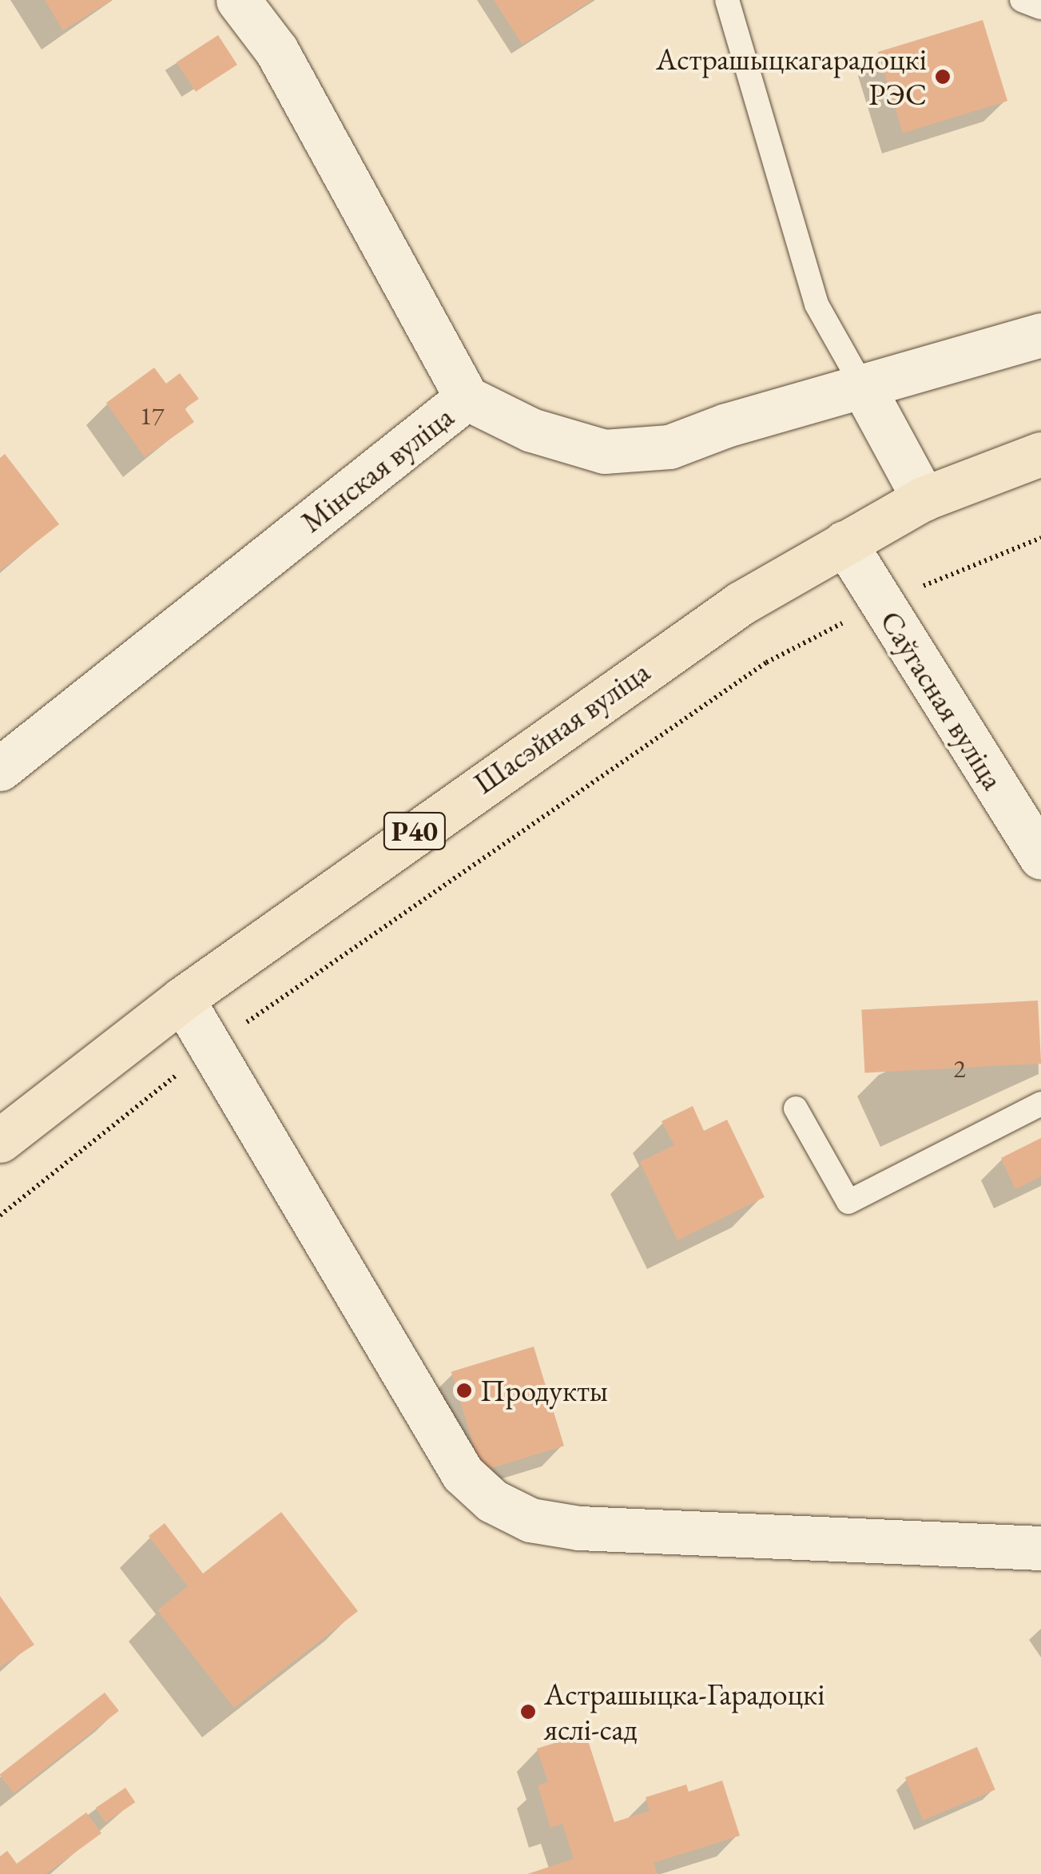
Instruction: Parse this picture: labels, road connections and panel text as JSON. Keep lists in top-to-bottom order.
{
  "streets": {
    "main road": ["Шасэйная вуліца", "Р40"],
    "street": ["Мінская вуліца", "Саўгасная вуліца"]
  },
  "crossings": [
    ["Саўгасная вуліца", "Шасэйная вуліца"]
  ],
  "places": ["Астрашыцкагарадоцкі РЭС", "Продукты", "Астрашыцка-Гарадоцкі яслі-сад"],
  "house_numbers": ["17", "2"]
}
